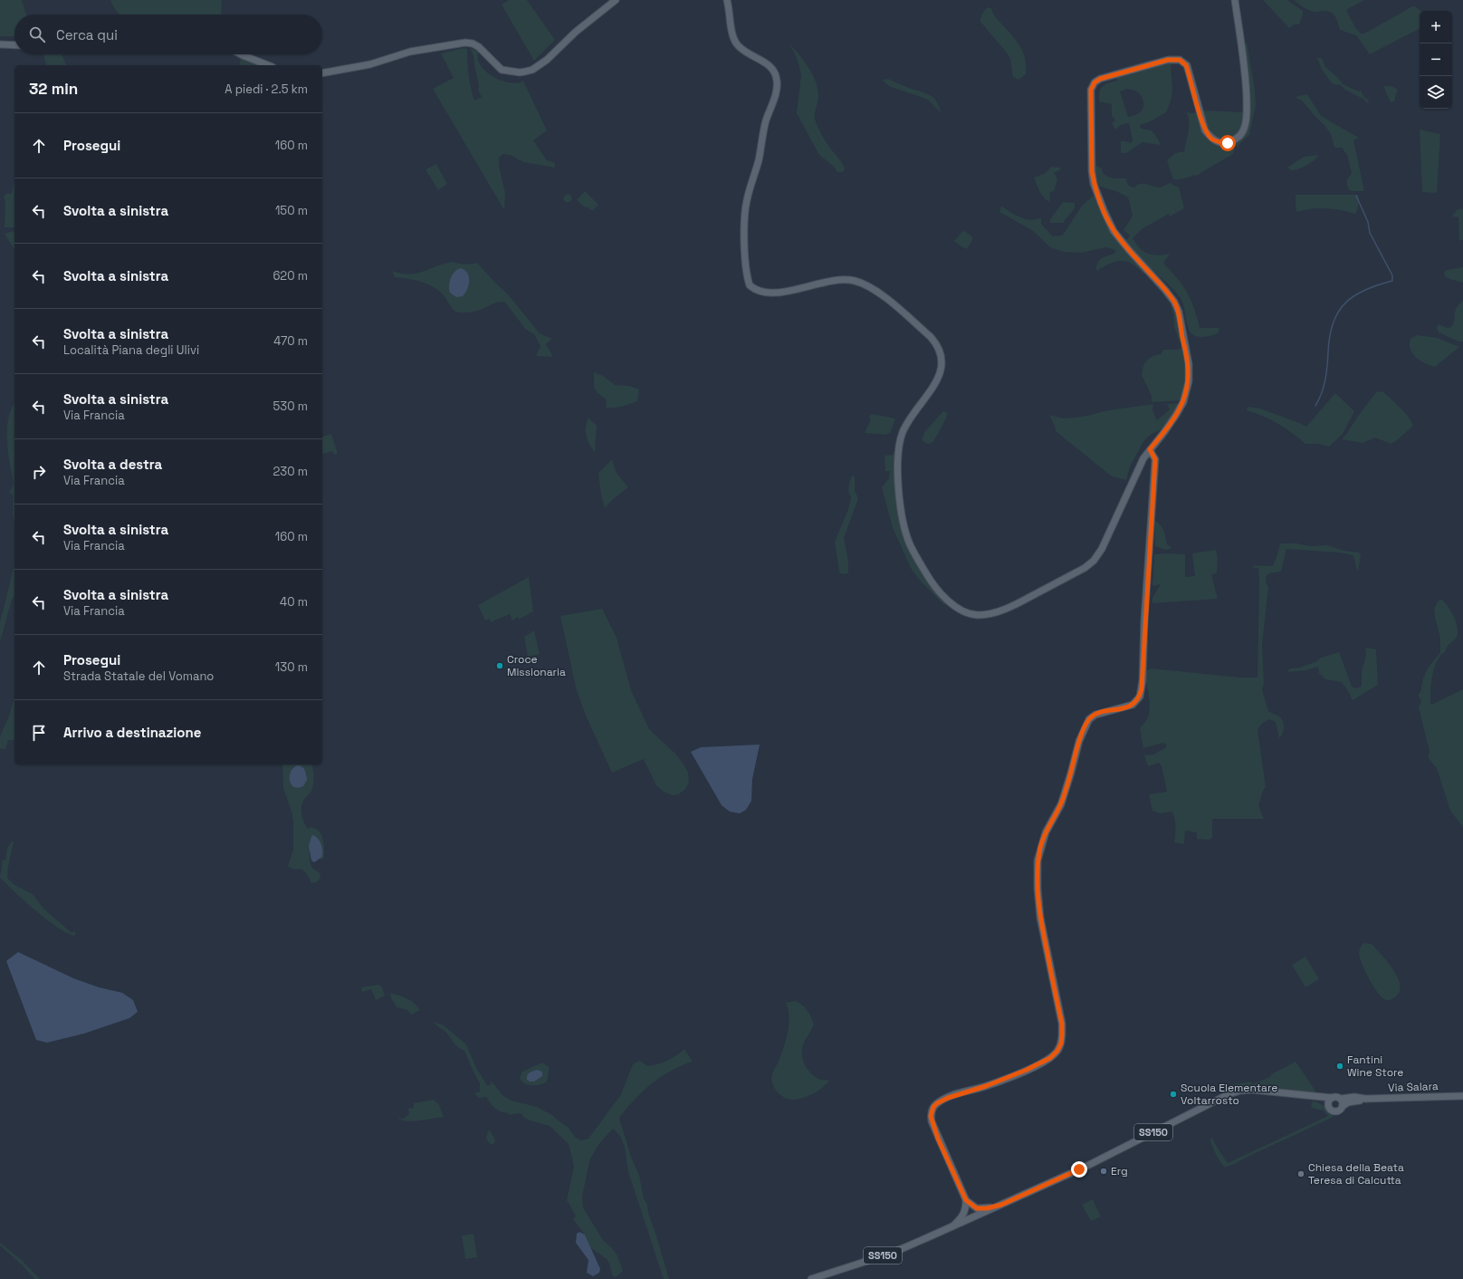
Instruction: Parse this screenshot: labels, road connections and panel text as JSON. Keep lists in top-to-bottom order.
{
  "streets": {
    "main road": ["Via Salara", "SS150"]
  },
  "crossings": [
    ["Via Salara", "SS150"]
  ],
  "places": [
    "Croce Missionaria",
    "Fantini Wine Store",
    "Scuola Elementare Voltarrosto",
    "Erg",
    "Chiesa della Beata Teresa di Calcutta"
  ],
  "page": {
    "map_buttons": ["+", "−"],
    "search": "Cerca qui",
    "heading": ["32 min", "A piedi · 2.5 km"],
    "list": [
      ["Prosegui", "160 m"],
      ["Svolta a sinistra", "150 m"],
      ["Svolta a sinistra", "620 m"],
      ["Svolta a sinistra", "Località Piana degli Ulivi", "470 m"],
      ["Svolta a sinistra", "Via Francia", "530 m"],
      ["Svolta a destra", "Via Francia", "230 m"],
      ["Svolta a sinistra", "Via Francia", "160 m"],
      ["Svolta a sinistra", "Via Francia", "40 m"],
      ["Prosegui", "Strada Statale del Vomano", "130 m"],
      "Arrivo a destinazione"
    ]
  }
}
